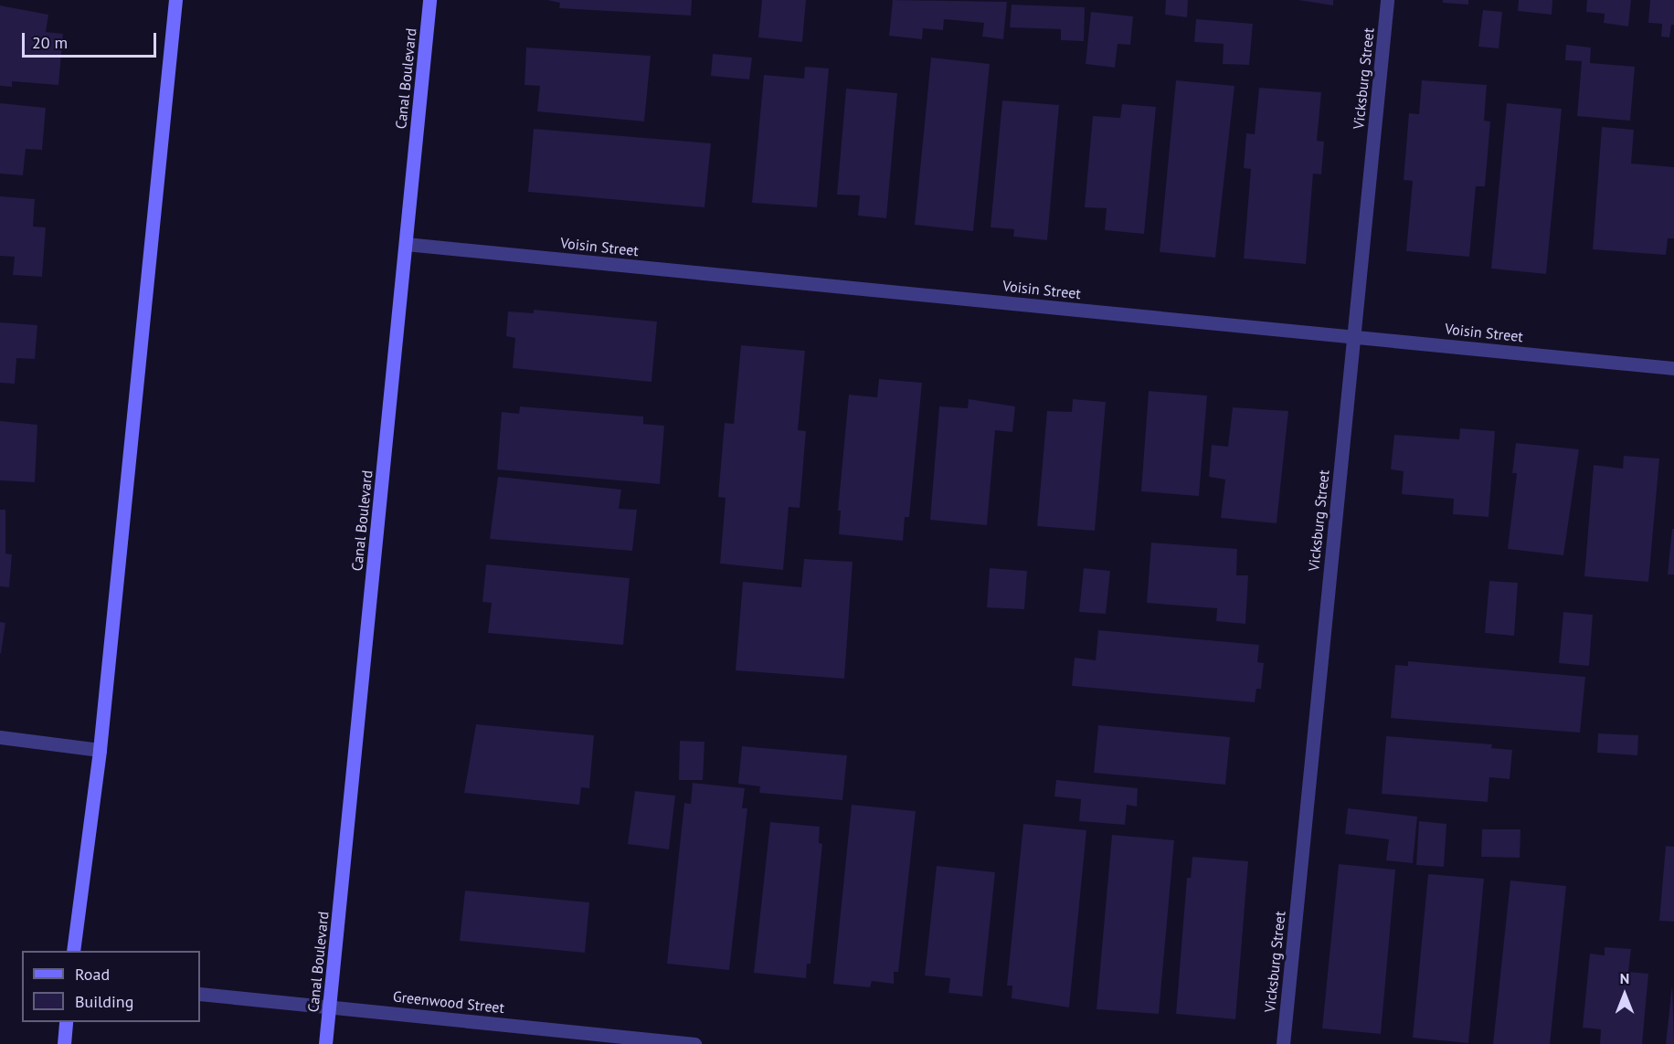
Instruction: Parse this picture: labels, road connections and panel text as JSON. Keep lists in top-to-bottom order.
{
  "streets": {
    "main road": ["Canal Boulevard"],
    "street": ["Vicksburg Street", "Voisin Street", "Greenwood Street"]
  },
  "crossings": [
    ["Canal Boulevard", "Voisin Street"],
    ["Canal Boulevard", "Greenwood Street"],
    ["Vicksburg Street", "Voisin Street"]
  ],
  "legend": ["Road", "Building"],
  "scale_bar": "20 m",
  "north": "top"
}
